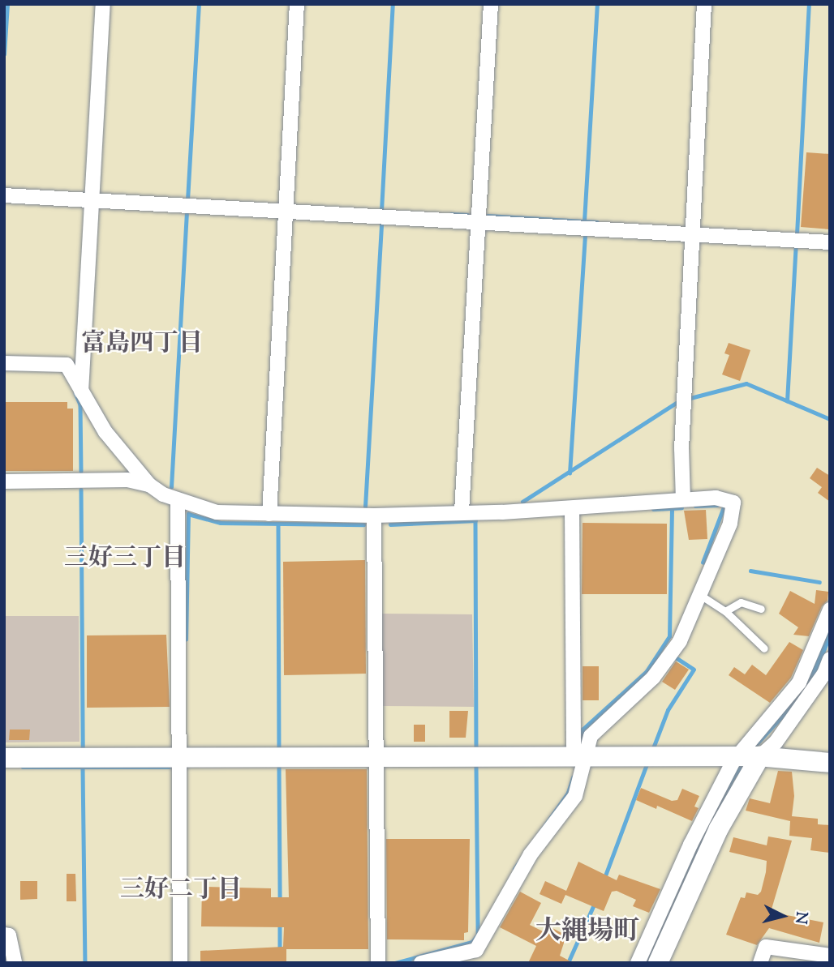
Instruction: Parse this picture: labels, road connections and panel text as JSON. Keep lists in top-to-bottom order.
{
  "districts": [
    "富島四丁目",
    "三好三丁目",
    "三好二丁目",
    "大縄場町"
  ],
  "north": "right"
}
